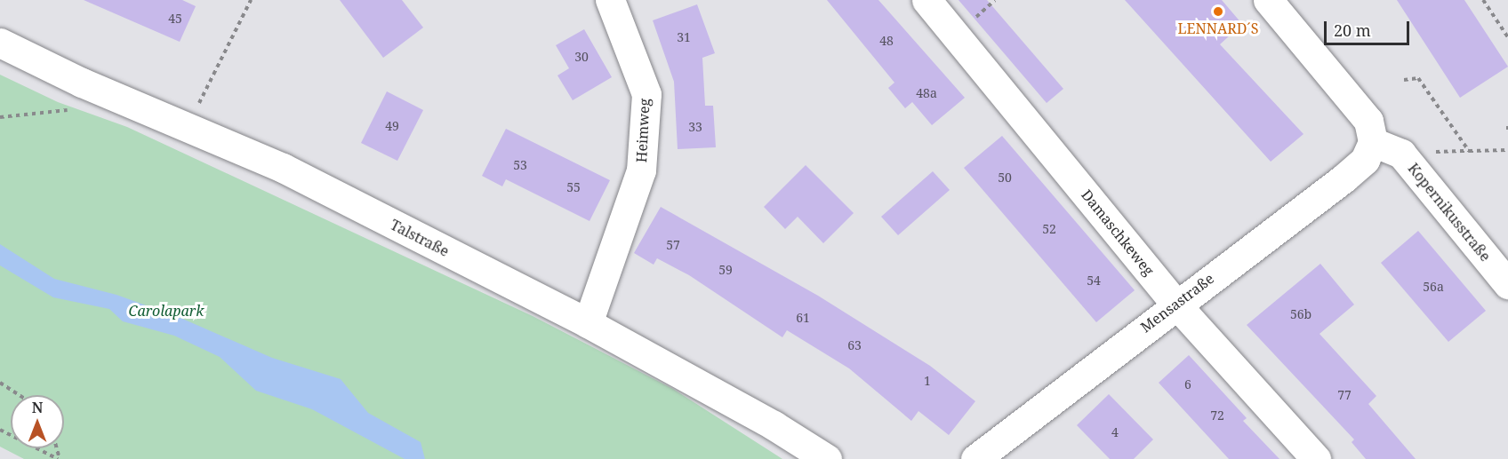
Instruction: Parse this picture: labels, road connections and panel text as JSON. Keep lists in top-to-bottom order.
{
  "streets": {
    "street": [
      "Heimweg",
      "Kopernikusstraße",
      "Damaschkeweg",
      "Talstraße",
      "Mensastraße"
    ]
  },
  "crossings": [
    ["Heimweg", "Talstraße"],
    ["Kopernikusstraße", "Mensastraße"],
    ["Damaschkeweg", "Mensastraße"]
  ],
  "parks": ["Carolapark"],
  "places": ["LENNARD´S"],
  "house_numbers": [
    "45",
    "31",
    "48",
    "30",
    "48a",
    "49",
    "33",
    "53",
    "50",
    "55",
    "52",
    "57",
    "59",
    "54",
    "56a",
    "56b",
    "61",
    "63",
    "1",
    "6",
    "77",
    "72",
    "4"
  ],
  "scale_bar": "20 m",
  "north": "top"
}
